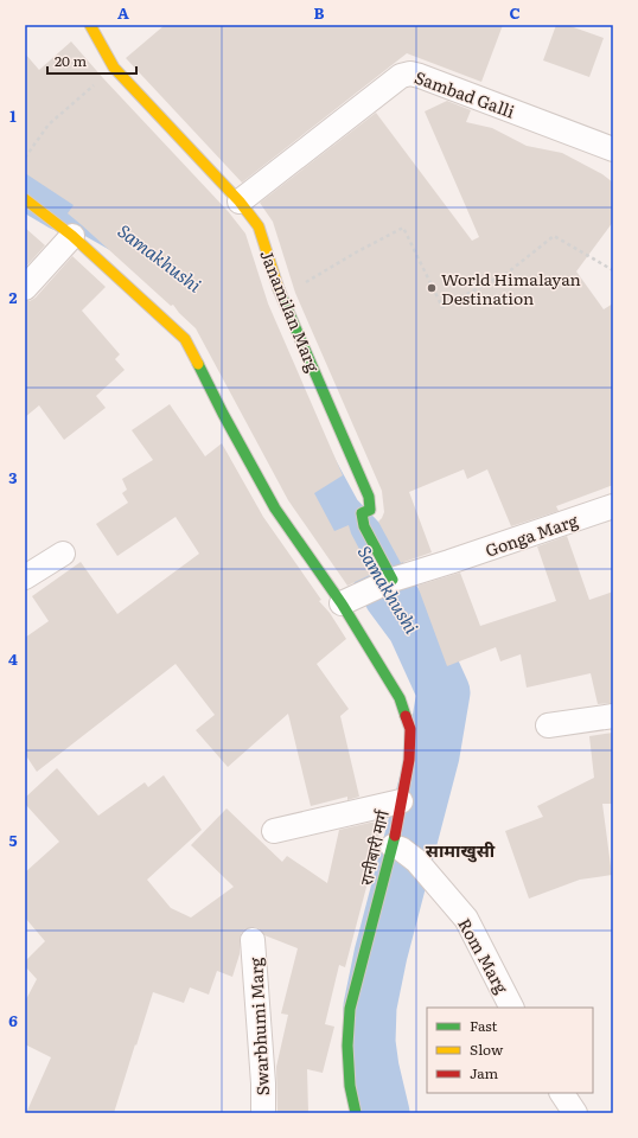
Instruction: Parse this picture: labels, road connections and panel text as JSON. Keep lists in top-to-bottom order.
{
  "streets": {
    "street": [
      "Sambad Galli",
      "Janamilan Marg",
      "Gonga Marg",
      "रानीबारी मार्ग",
      "Rom Marg",
      "Swarbhumi Marg"
    ]
  },
  "crossings": [
    ["Sambad Galli", "Janamilan Marg"],
    ["Janamilan Marg", "Gonga Marg"],
    ["रानीबारी मार्ग", "Rom Marg"]
  ],
  "districts": ["सामाखुसी"],
  "water": ["Samakhushi"],
  "places": ["World Himalayan Destination"],
  "legend": ["Fast", "Slow", "Jam"],
  "scale_bar": "20 m",
  "grid": {
    "columns": ["A", "B", "C"],
    "rows": [
      "1",
      "2",
      "3",
      "4",
      "5",
      "6"
    ]
  }
}
